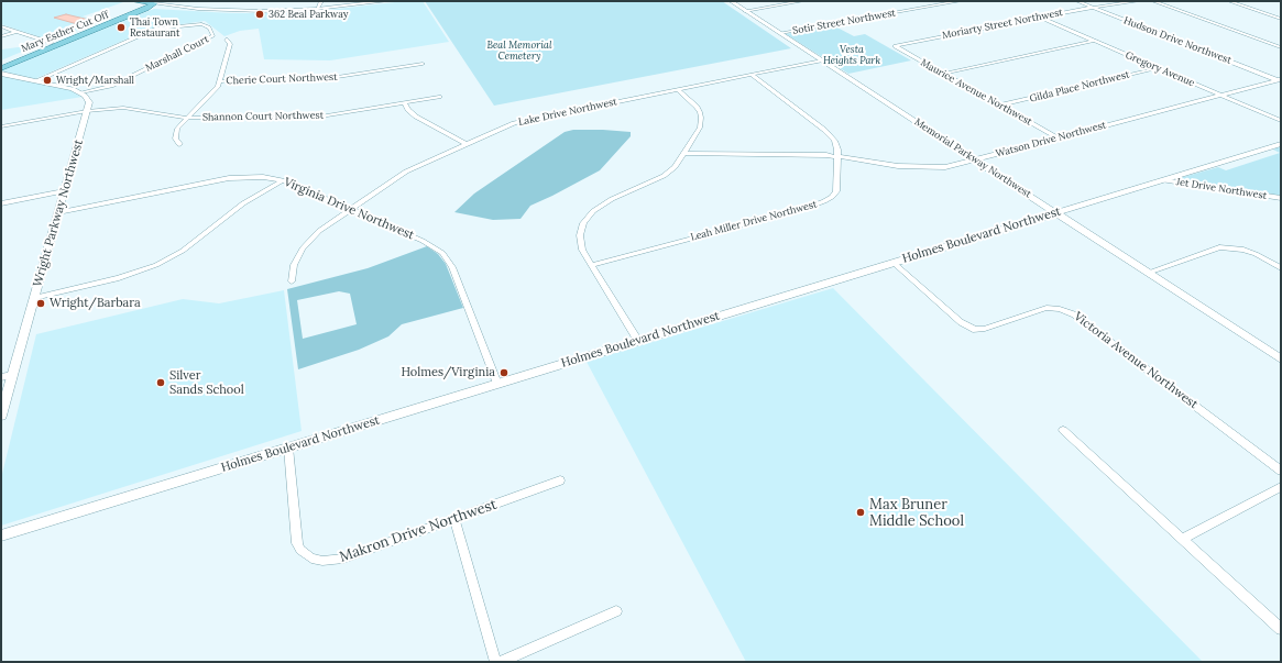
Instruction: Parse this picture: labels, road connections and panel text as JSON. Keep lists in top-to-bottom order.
{
  "streets": {
    "main road": ["Mary Esther Cut Off"],
    "street": [
      "Sotir Street Northwest",
      "Moriarty Street Northwest",
      "Hudson Drive Northwest",
      "Marshall Court",
      "Gregory Avenue",
      "Cherie Court Northwest",
      "Gilda Place Northwest",
      "Maurice Avenue Northwest",
      "Lake Drive Northwest",
      "Shannon Court Northwest",
      "Watson Drive Northwest",
      "Memorial Parkway Northwest",
      "Jet Drive Northwest",
      "Virginia Drive Northwest",
      "Wright Parkway Northwest",
      "Leah Miller Drive Northwest",
      "Holmes Boulevard Northwest",
      "Victoria Avenue Northwest",
      "Makron Drive Northwest"
    ]
  },
  "crossings": [
    ["Sotir Street Northwest", "Memorial Parkway Northwest"],
    ["Moriarty Street Northwest", "Hudson Drive Northwest"],
    ["Moriarty Street Northwest", "Gregory Avenue"],
    ["Moriarty Street Northwest", "Maurice Avenue Northwest"],
    ["Hudson Drive Northwest", "Watson Drive Northwest"],
    ["Gregory Avenue", "Gilda Place Northwest"],
    ["Gregory Avenue", "Watson Drive Northwest"],
    ["Gilda Place Northwest", "Maurice Avenue Northwest"],
    ["Maurice Avenue Northwest", "Watson Drive Northwest"],
    ["Lake Drive Northwest", "Memorial Parkway Northwest"],
    ["Lake Drive Northwest", "Virginia Drive Northwest"],
    ["Lake Drive Northwest", "Leah Miller Drive Northwest"],
    ["Shannon Court Northwest", "Wright Parkway Northwest"],
    ["Watson Drive Northwest", "Memorial Parkway Northwest"],
    ["Watson Drive Northwest", "Leah Miller Drive Northwest"],
    ["Memorial Parkway Northwest", "Holmes Boulevard Northwest"],
    ["Jet Drive Northwest", "Holmes Boulevard Northwest"],
    ["Virginia Drive Northwest", "Wright Parkway Northwest"],
    ["Virginia Drive Northwest", "Holmes Boulevard Northwest"],
    ["Holmes Boulevard Northwest", "Victoria Avenue Northwest"],
    ["Holmes Boulevard Northwest", "Makron Drive Northwest"]
  ],
  "parks": ["Beal Memorial Cemetery", "Vesta Heights Park"],
  "places": [
    "362 Beal Parkway",
    "Thai Town Restaurant",
    "Wright/Marshall",
    "Wright/Barbara",
    "Holmes/Virginia",
    "Silver Sands School",
    "Max Bruner Middle School"
  ]
}
